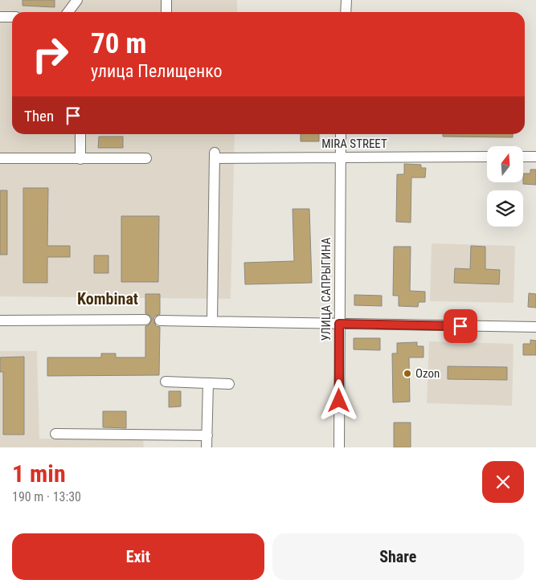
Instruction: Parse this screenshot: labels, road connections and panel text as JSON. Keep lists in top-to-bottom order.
{
  "streets": {
    "street": ["MIRA STREET", "УЛИЦА САПРЫГИНА"]
  },
  "crossings": [
    ["MIRA STREET", "УЛИЦА САПРЫГИНА"]
  ],
  "districts": ["Kombinat"],
  "places": ["Ozon"],
  "north": "top",
  "page": {
    "turn": ["70 m", "улица Пелищенко"],
    "then": "Then",
    "heading": ["1 min", "190 m · 13:30"],
    "buttons": ["Exit", "Share"]
  }
}
